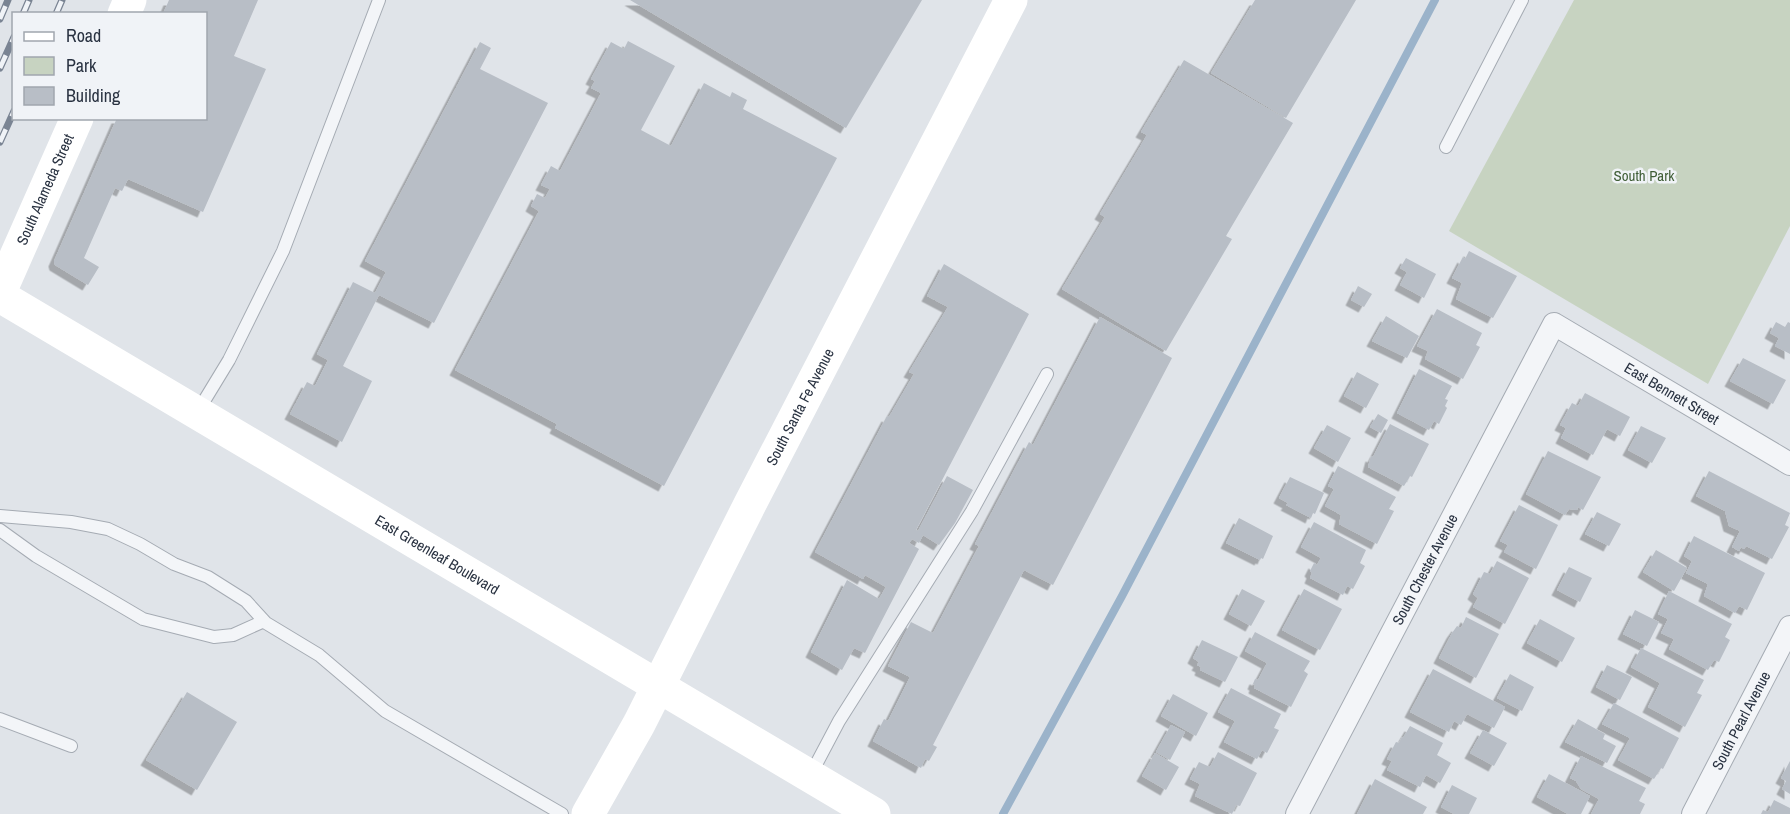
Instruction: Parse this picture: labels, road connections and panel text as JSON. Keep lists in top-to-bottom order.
{
  "streets": {
    "street": [
      "South Alameda Street",
      "East Bennett Street",
      "South Santa Fe Avenue",
      "East Greenleaf Boulevard",
      "South Chester Avenue",
      "South Pearl Avenue"
    ]
  },
  "crossings": [
    ["South Alameda Street", "East Greenleaf Boulevard"],
    ["East Bennett Street", "South Chester Avenue"],
    ["South Santa Fe Avenue", "East Greenleaf Boulevard"]
  ],
  "parks": ["South Park"],
  "legend": ["Road", "Park", "Building"]
}
